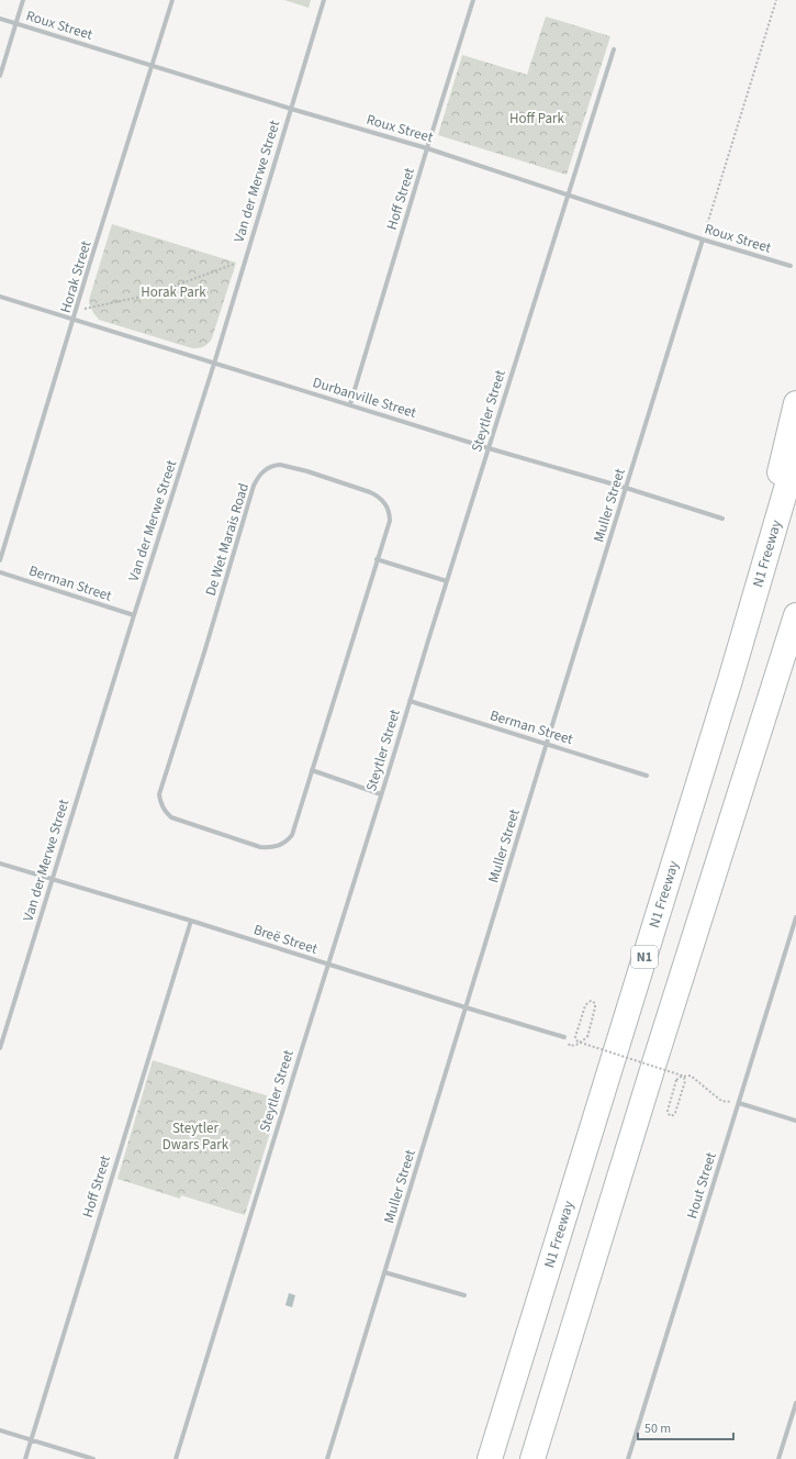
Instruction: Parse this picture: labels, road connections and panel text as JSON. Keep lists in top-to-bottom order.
{
  "streets": {
    "highway": ["N1 Freeway", "N1"],
    "street": [
      "Roux Street",
      "Van der Merwe Street",
      "Hoff Street",
      "Horak Street",
      "Durbanville Street",
      "Steytler Street",
      "Muller Street",
      "De Wet Marais Road",
      "Berman Street",
      "Breë Street",
      "Hout Street"
    ]
  },
  "crossings": [
    ["Roux Street", "Van der Merwe Street"],
    ["Roux Street", "Hoff Street"],
    ["Roux Street", "Horak Street"],
    ["Roux Street", "Steytler Street"],
    ["Roux Street", "Muller Street"],
    ["Van der Merwe Street", "Durbanville Street"],
    ["Van der Merwe Street", "Berman Street"],
    ["Van der Merwe Street", "Breë Street"],
    ["Hoff Street", "Durbanville Street"],
    ["Hoff Street", "Breë Street"],
    ["Horak Street", "Durbanville Street"],
    ["Durbanville Street", "Steytler Street"],
    ["Durbanville Street", "Muller Street"],
    ["Steytler Street", "Berman Street"],
    ["Steytler Street", "Breë Street"],
    ["Muller Street", "Berman Street"],
    ["Muller Street", "Breë Street"]
  ],
  "parks": ["Hoff Park", "Horak Park", "Steytler Dwars Park"],
  "scale_bar": "50 m"
}
